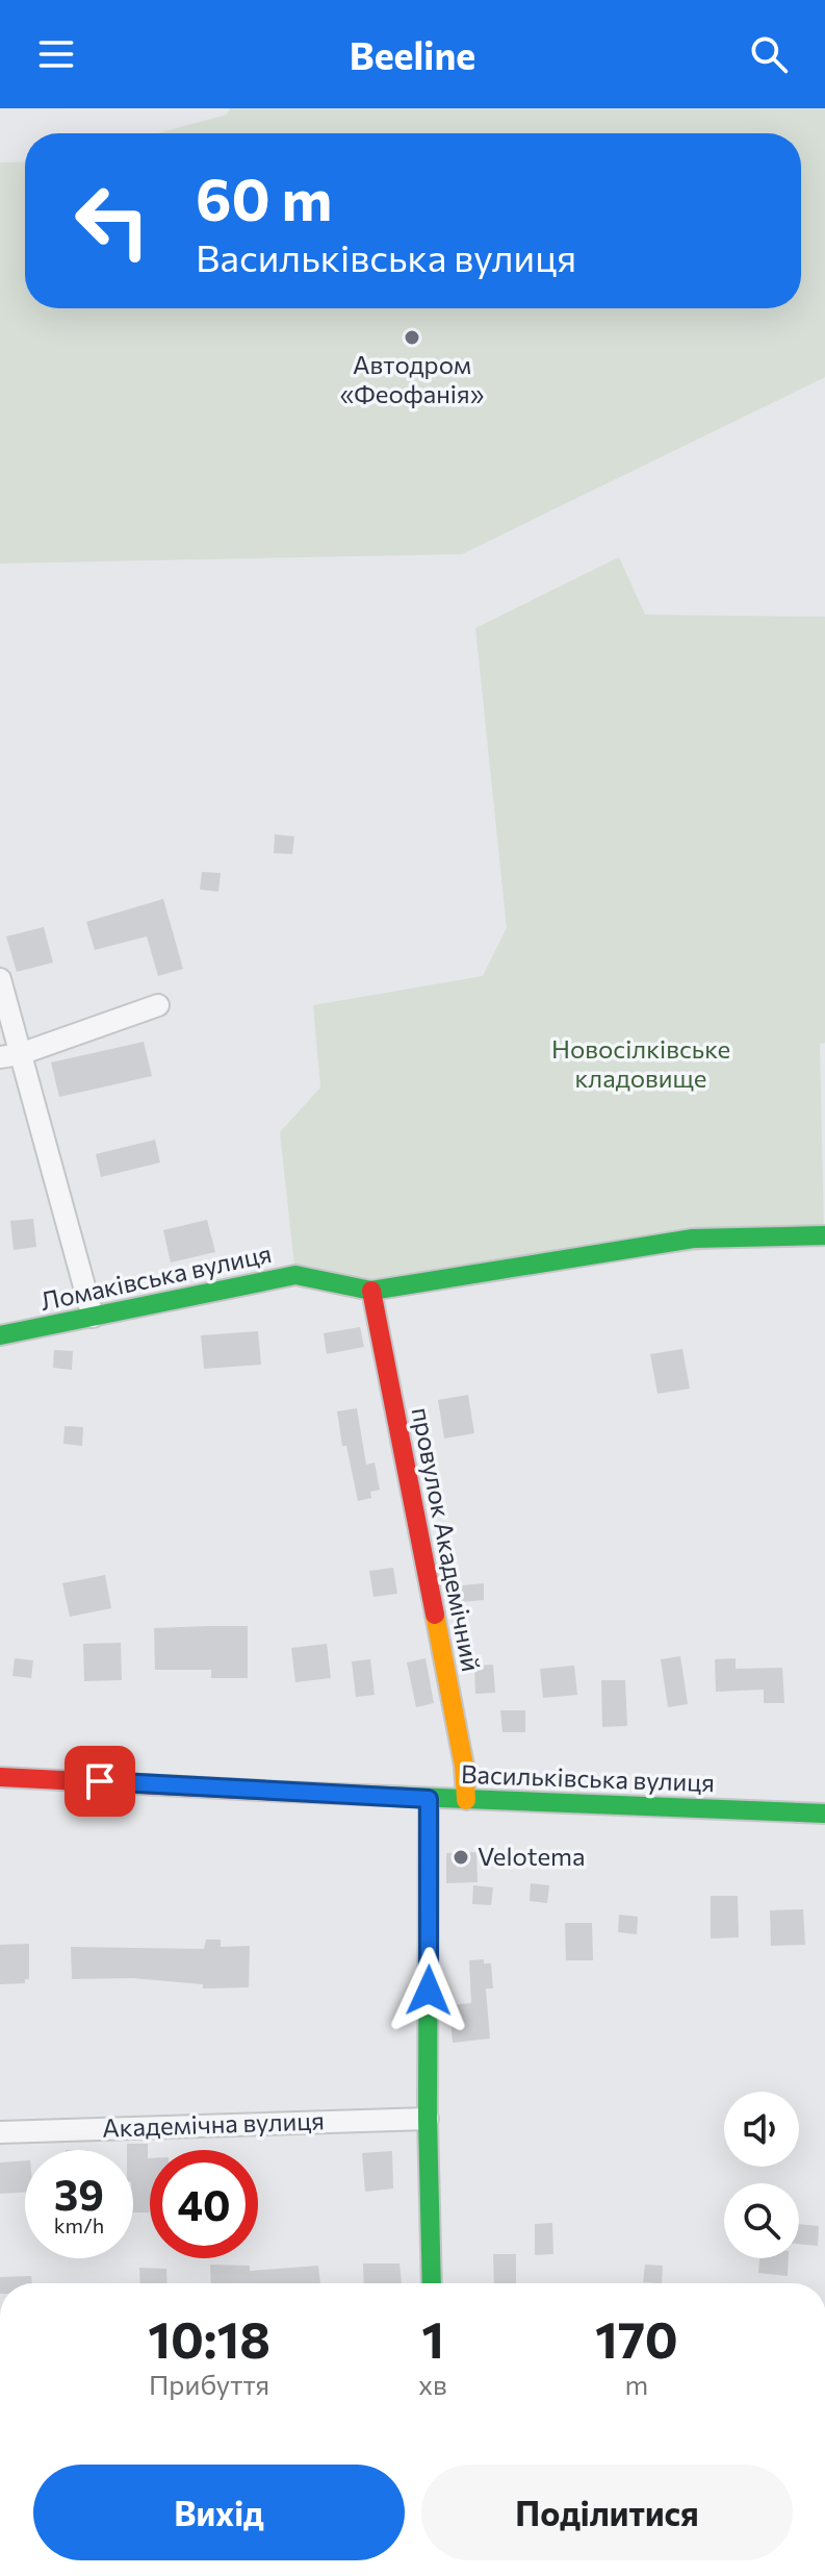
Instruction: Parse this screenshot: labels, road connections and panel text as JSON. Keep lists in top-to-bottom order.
{
  "streets": {
    "street": [
      "Ломаківська вулиця",
      "провулок Академічний",
      "Васильківська вулиця",
      "Академічна вулиця"
    ]
  },
  "crossings": [
    ["Ломаківська вулиця", "провулок Академічний"],
    ["провулок Академічний", "Васильківська вулиця"]
  ],
  "parks": ["Новосілківське кладовище"],
  "places": ["Автодром «Феофанія»", "Velotema"],
  "page": {
    "header": "Beeline",
    "turn": ["60 m", "Васильківська вулиця"],
    "speed": "39 km/h",
    "limit": "40",
    "eta": [
      "10:18",
      "Прибуття",
      "1",
      "хв",
      "170",
      "m"
    ],
    "buttons": ["Вихід", "Поділитися"]
  }
}
